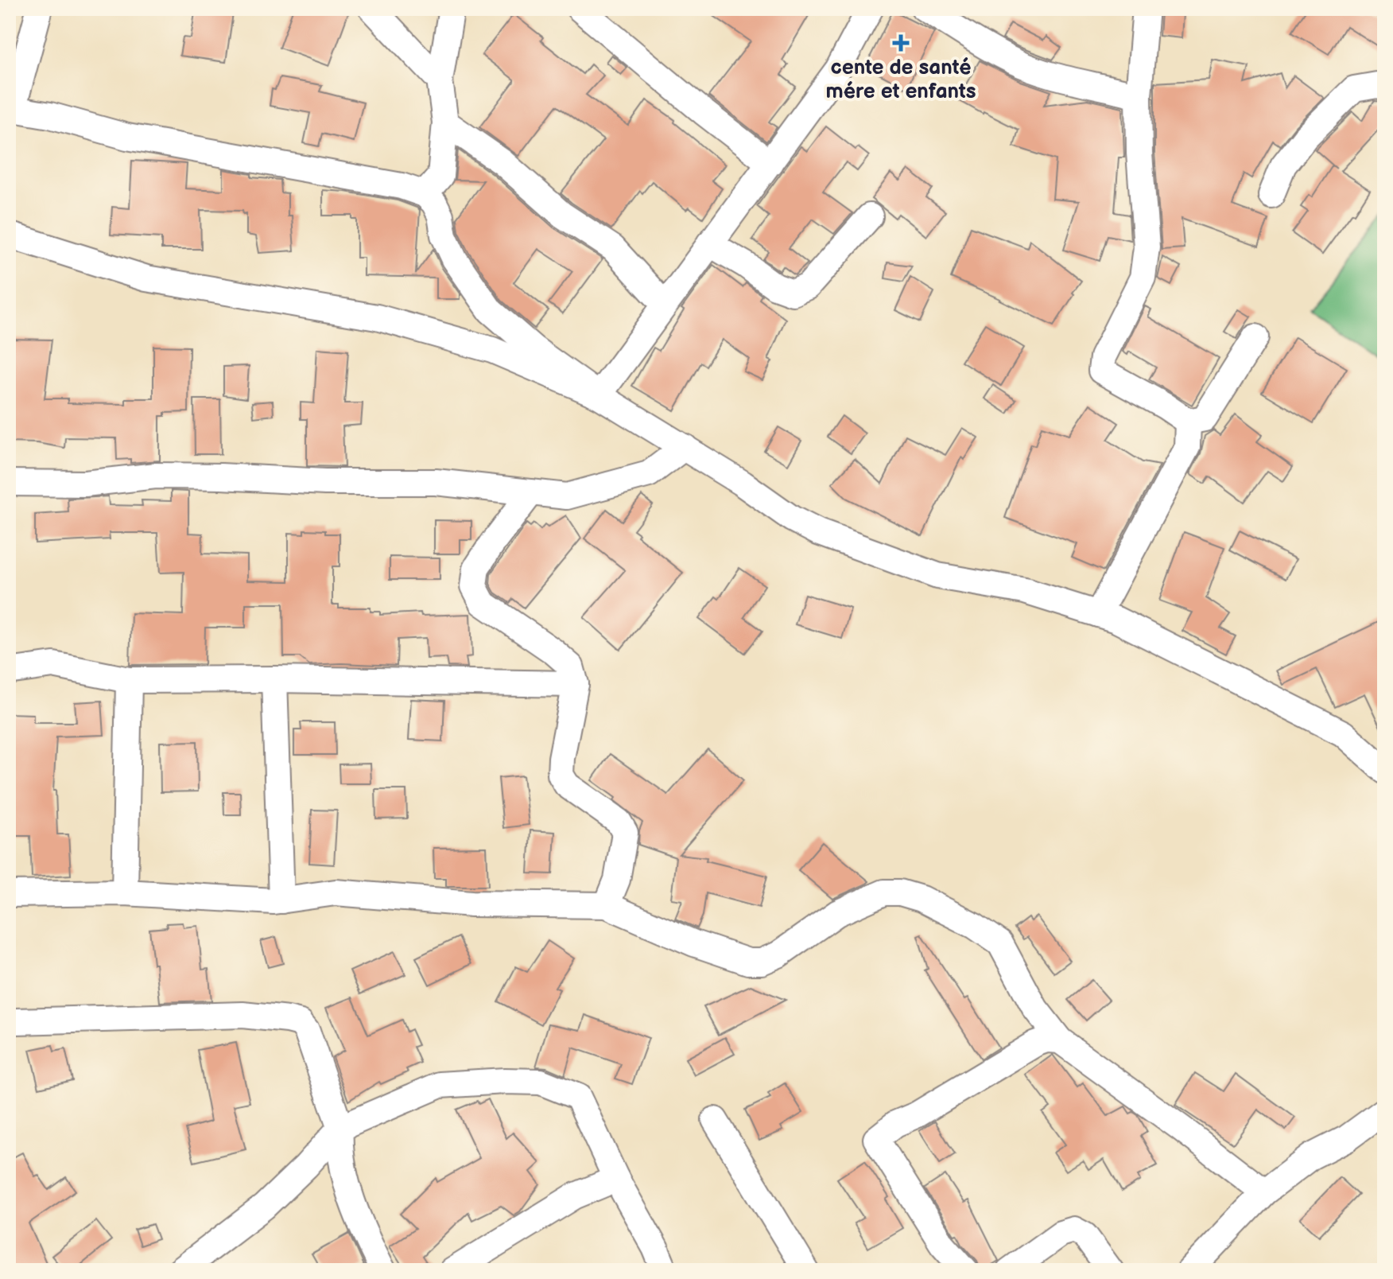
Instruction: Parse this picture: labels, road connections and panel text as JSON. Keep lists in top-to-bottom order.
{
  "places": {
    "health": ["cente de santé mére et enfants"]
  }
}
